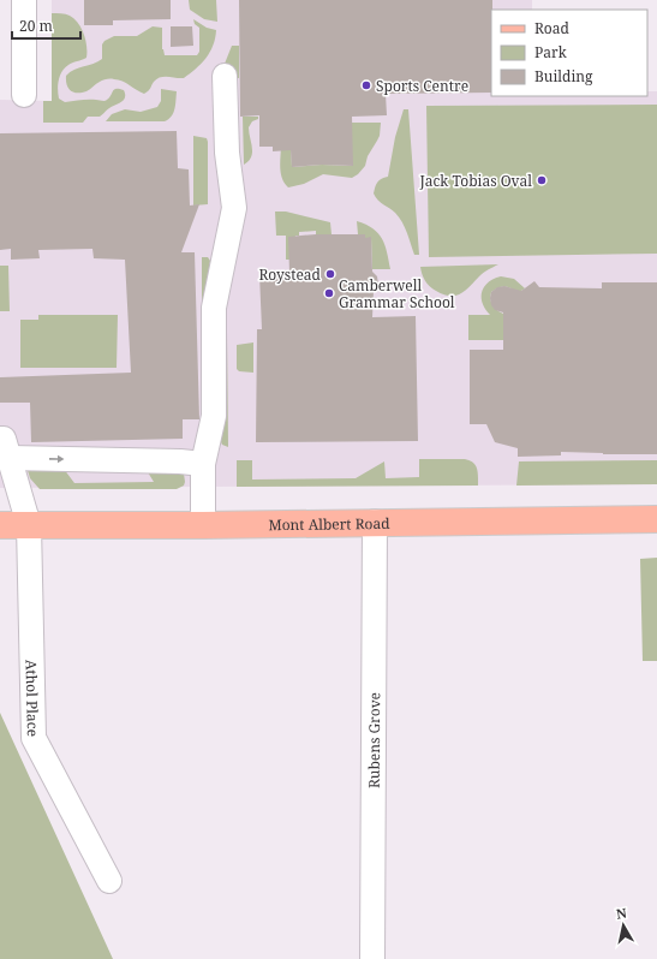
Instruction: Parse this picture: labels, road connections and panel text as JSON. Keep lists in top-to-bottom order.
{
  "streets": {
    "main road": ["Mont Albert Road"],
    "street": ["Athol Place", "Rubens Grove"]
  },
  "crossings": [
    ["Mont Albert Road", "Athol Place"],
    ["Mont Albert Road", "Rubens Grove"]
  ],
  "places": [
    "Sports Centre",
    "Jack Tobias Oval",
    "Roystead",
    "Camberwell Grammar School"
  ],
  "legend": ["Road", "Park", "Building"],
  "scale_bar": "20 m",
  "north": "top"
}
